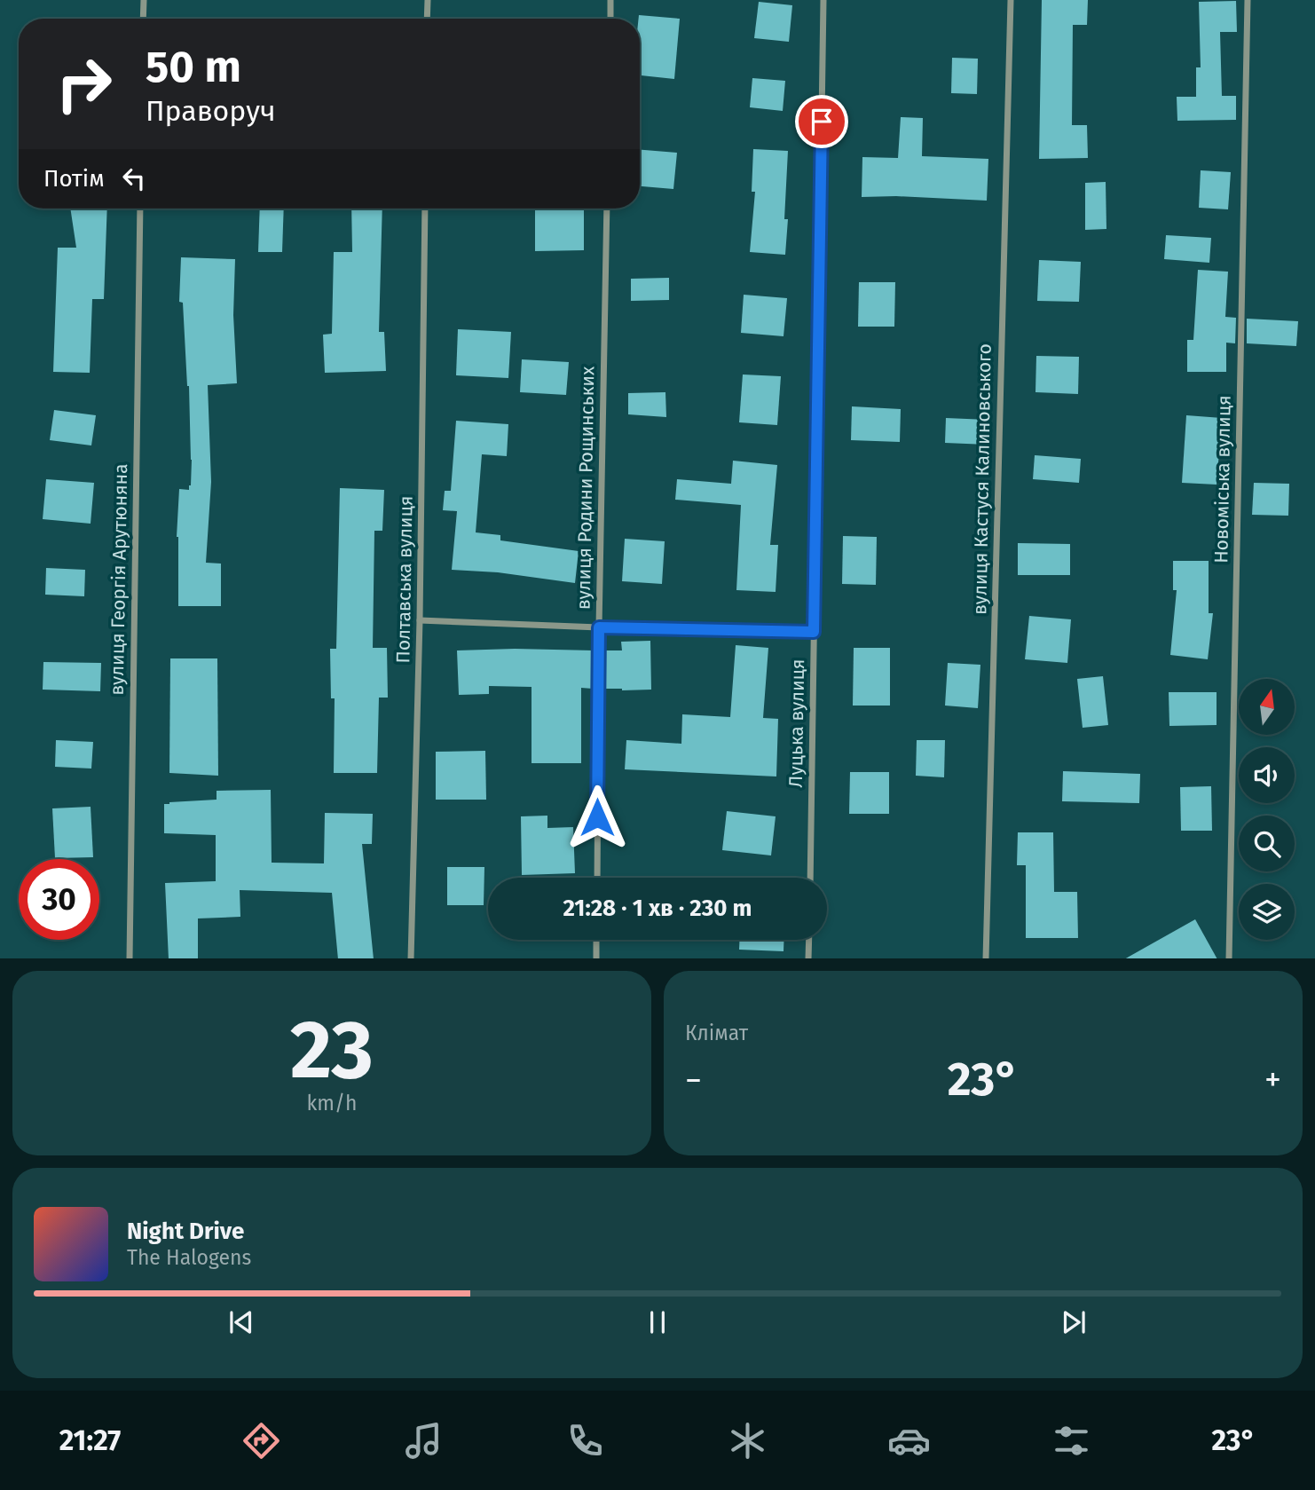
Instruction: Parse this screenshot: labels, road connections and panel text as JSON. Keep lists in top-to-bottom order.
{
  "streets": {
    "street": [
      "вулиця Кастуся Калиновського",
      "Новоміська вулиця",
      "вулиця Родини Рощинських",
      "вулиця Георгія Арутюняна",
      "Полтавська вулиця",
      "Луцька вулиця"
    ]
  },
  "north": "top",
  "page": {
    "turn": ["50 m", "Праворуч"],
    "then": "Потім",
    "limit": "30",
    "trip": "21:28 · 1 хв · 230 m",
    "tile": [
      ["23", "km/h"],
      "Клімат"
    ],
    "heat": ["−", "23°", "+"],
    "song": ["Night Drive", "The Halogens"],
    "tabs": ["21:27", "23°"]
  }
}
